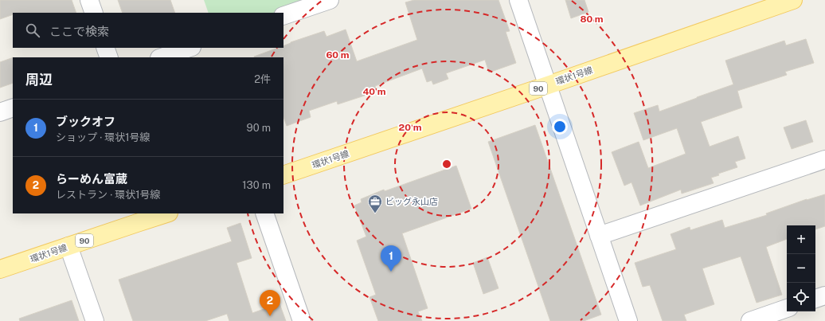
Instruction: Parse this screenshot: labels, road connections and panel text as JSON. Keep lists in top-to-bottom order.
{
  "streets": {
    "main road": ["環状1号線", "90"]
  },
  "places": {
    "office": ["ビッグ永山店"]
  },
  "page": {
    "search": "ここで検索",
    "heading": ["周辺", "2件"],
    "list": [
      {
        "mark": "1",
        "name": "ブックオフ",
        "note": "ショップ · 環状1号線",
        "value": "90 m"
      },
      {
        "mark": "2",
        "name": "らーめん富蔵",
        "note": "レストラン · 環状1号線",
        "value": "130 m"
      }
    ],
    "map_buttons": ["+", "−"],
    "pins": ["1", "2"]
  },
  "rings": [
    "80 m",
    "60 m",
    "40 m",
    "20 m"
  ]
}
